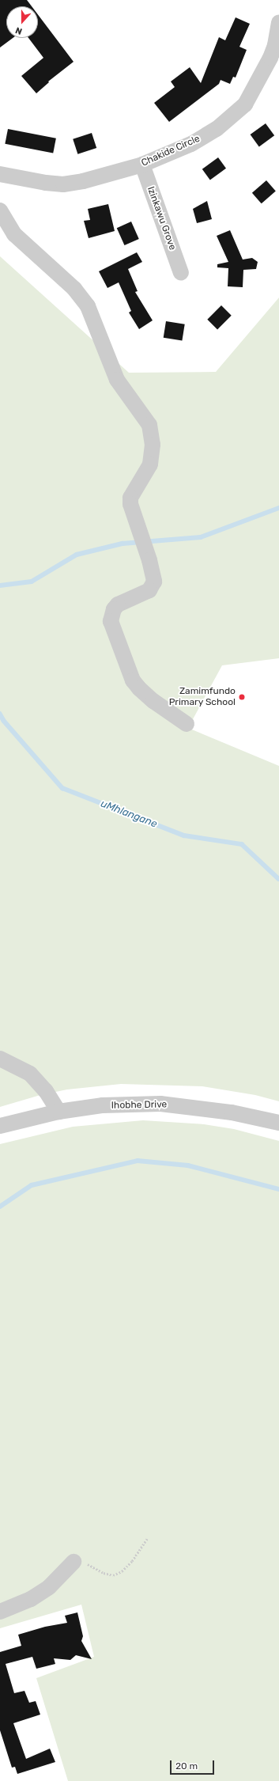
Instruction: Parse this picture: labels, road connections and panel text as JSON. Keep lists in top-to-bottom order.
{
  "streets": {
    "street": ["Chakide Circle", "Izinkawu Grove", "Ihobhe Drive"]
  },
  "crossings": [
    ["Chakide Circle", "Izinkawu Grove"]
  ],
  "water": ["uMhlangane"],
  "places": ["Zamimfundo Primary School"],
  "scale_bar": "20 m",
  "north": "bottom"
}
